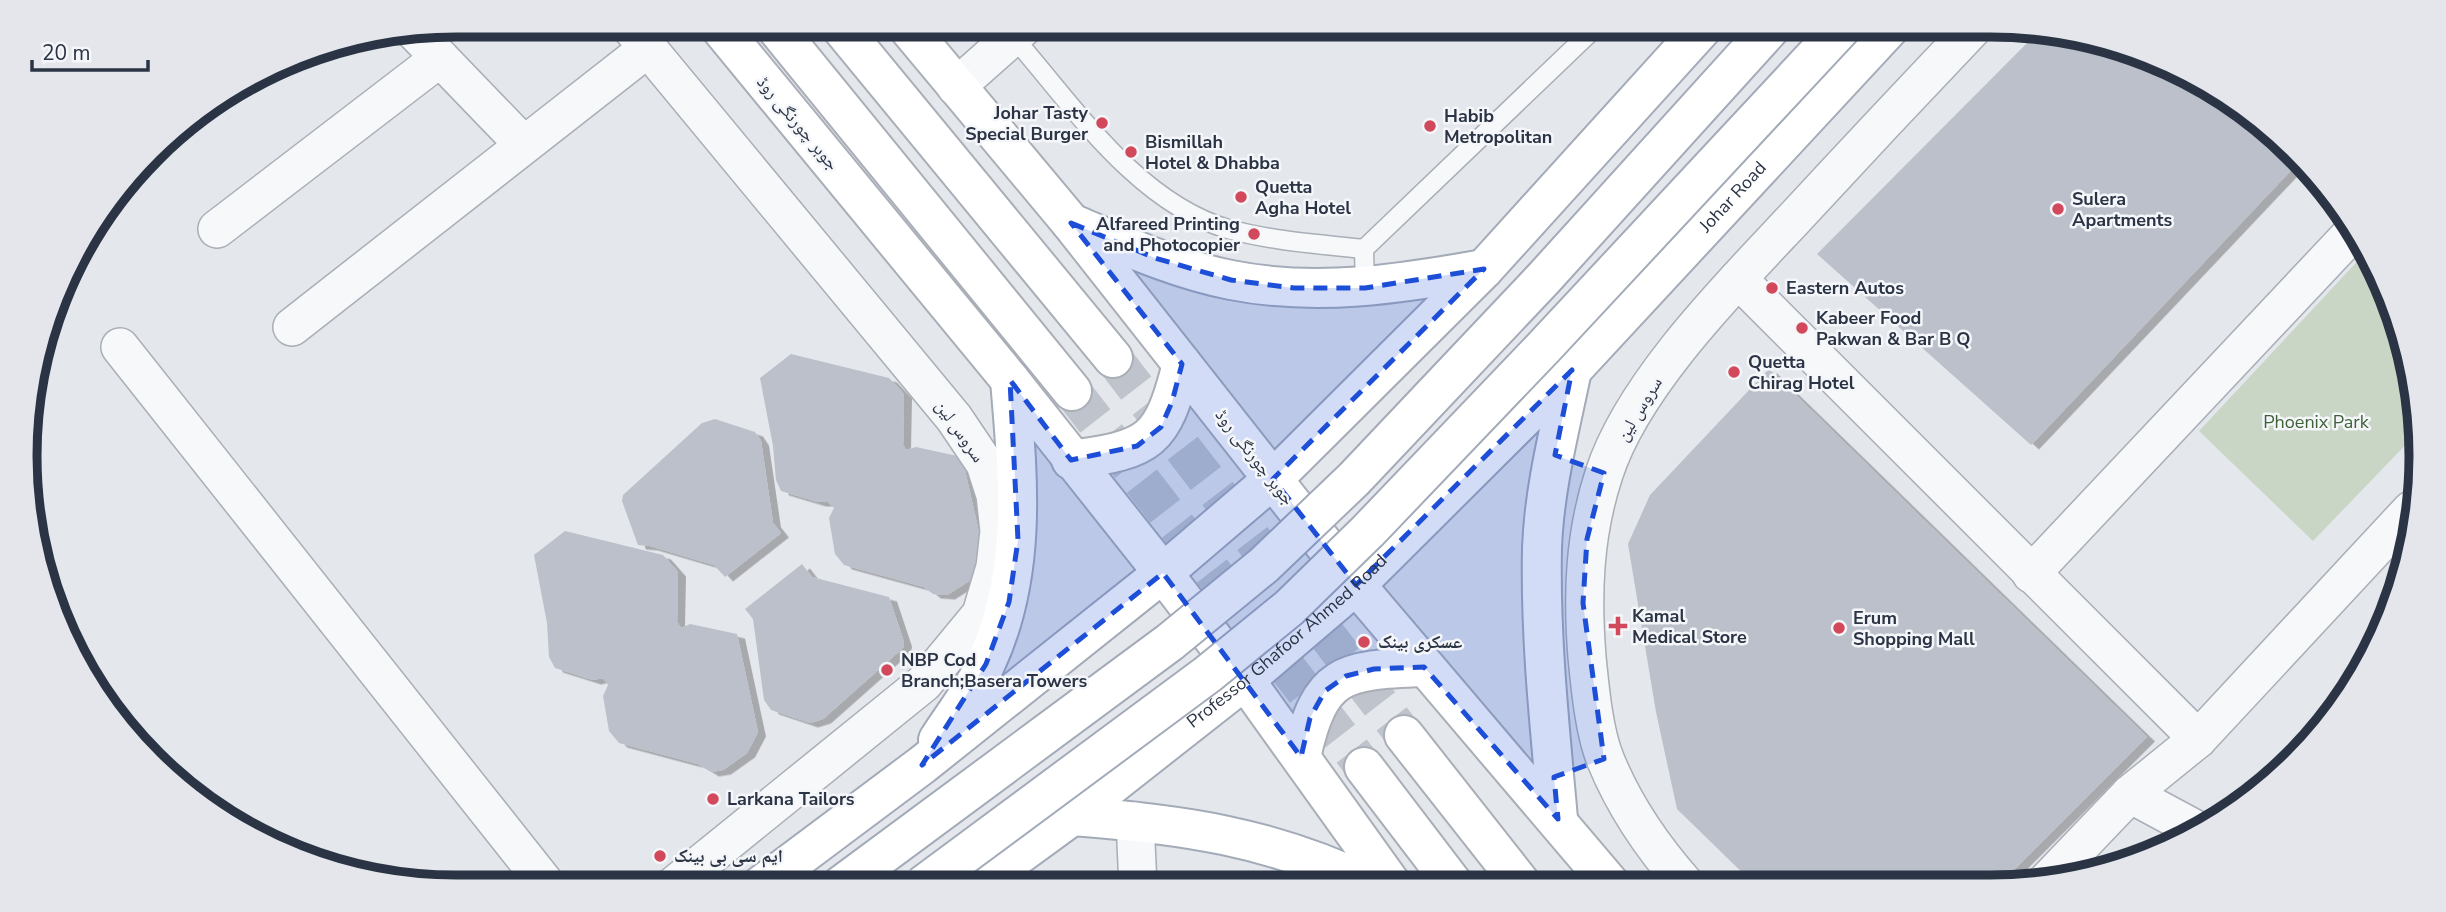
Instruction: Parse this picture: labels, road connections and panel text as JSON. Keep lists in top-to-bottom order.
{
  "streets": {
    "main road": ["جوہر چورنگی روڈ", "Johar Road", "Professor Ghafoor Ahmed Road"],
    "street": ["سروس لین"]
  },
  "crossings": [
    ["جوہر چورنگی روڈ", "Professor Ghafoor Ahmed Road"],
    ["Johar Road", "Professor Ghafoor Ahmed Road"]
  ],
  "parks": ["Phoenix Park"],
  "places": {
    "other": [
      "Johar Tasty Special Burger",
      "Habib Metropolitan",
      "Bismillah Hotel & Dhabba",
      "Quetta Agha Hotel",
      "Sulera Apartments",
      "Alfareed Printing and Photocopier",
      "Eastern Autos",
      "Kabeer Food Pakwan & Bar B Q",
      "Quetta Chirag Hotel",
      "Erum Shopping Mall",
      "عسکری بینک",
      "NBP Cod Branch;Basera Towers",
      "Larkana Tailors",
      "ایم سی بی بینک"
    ],
    "health": ["Kamal Medical Store"]
  },
  "scale_bar": "20 m"
}
